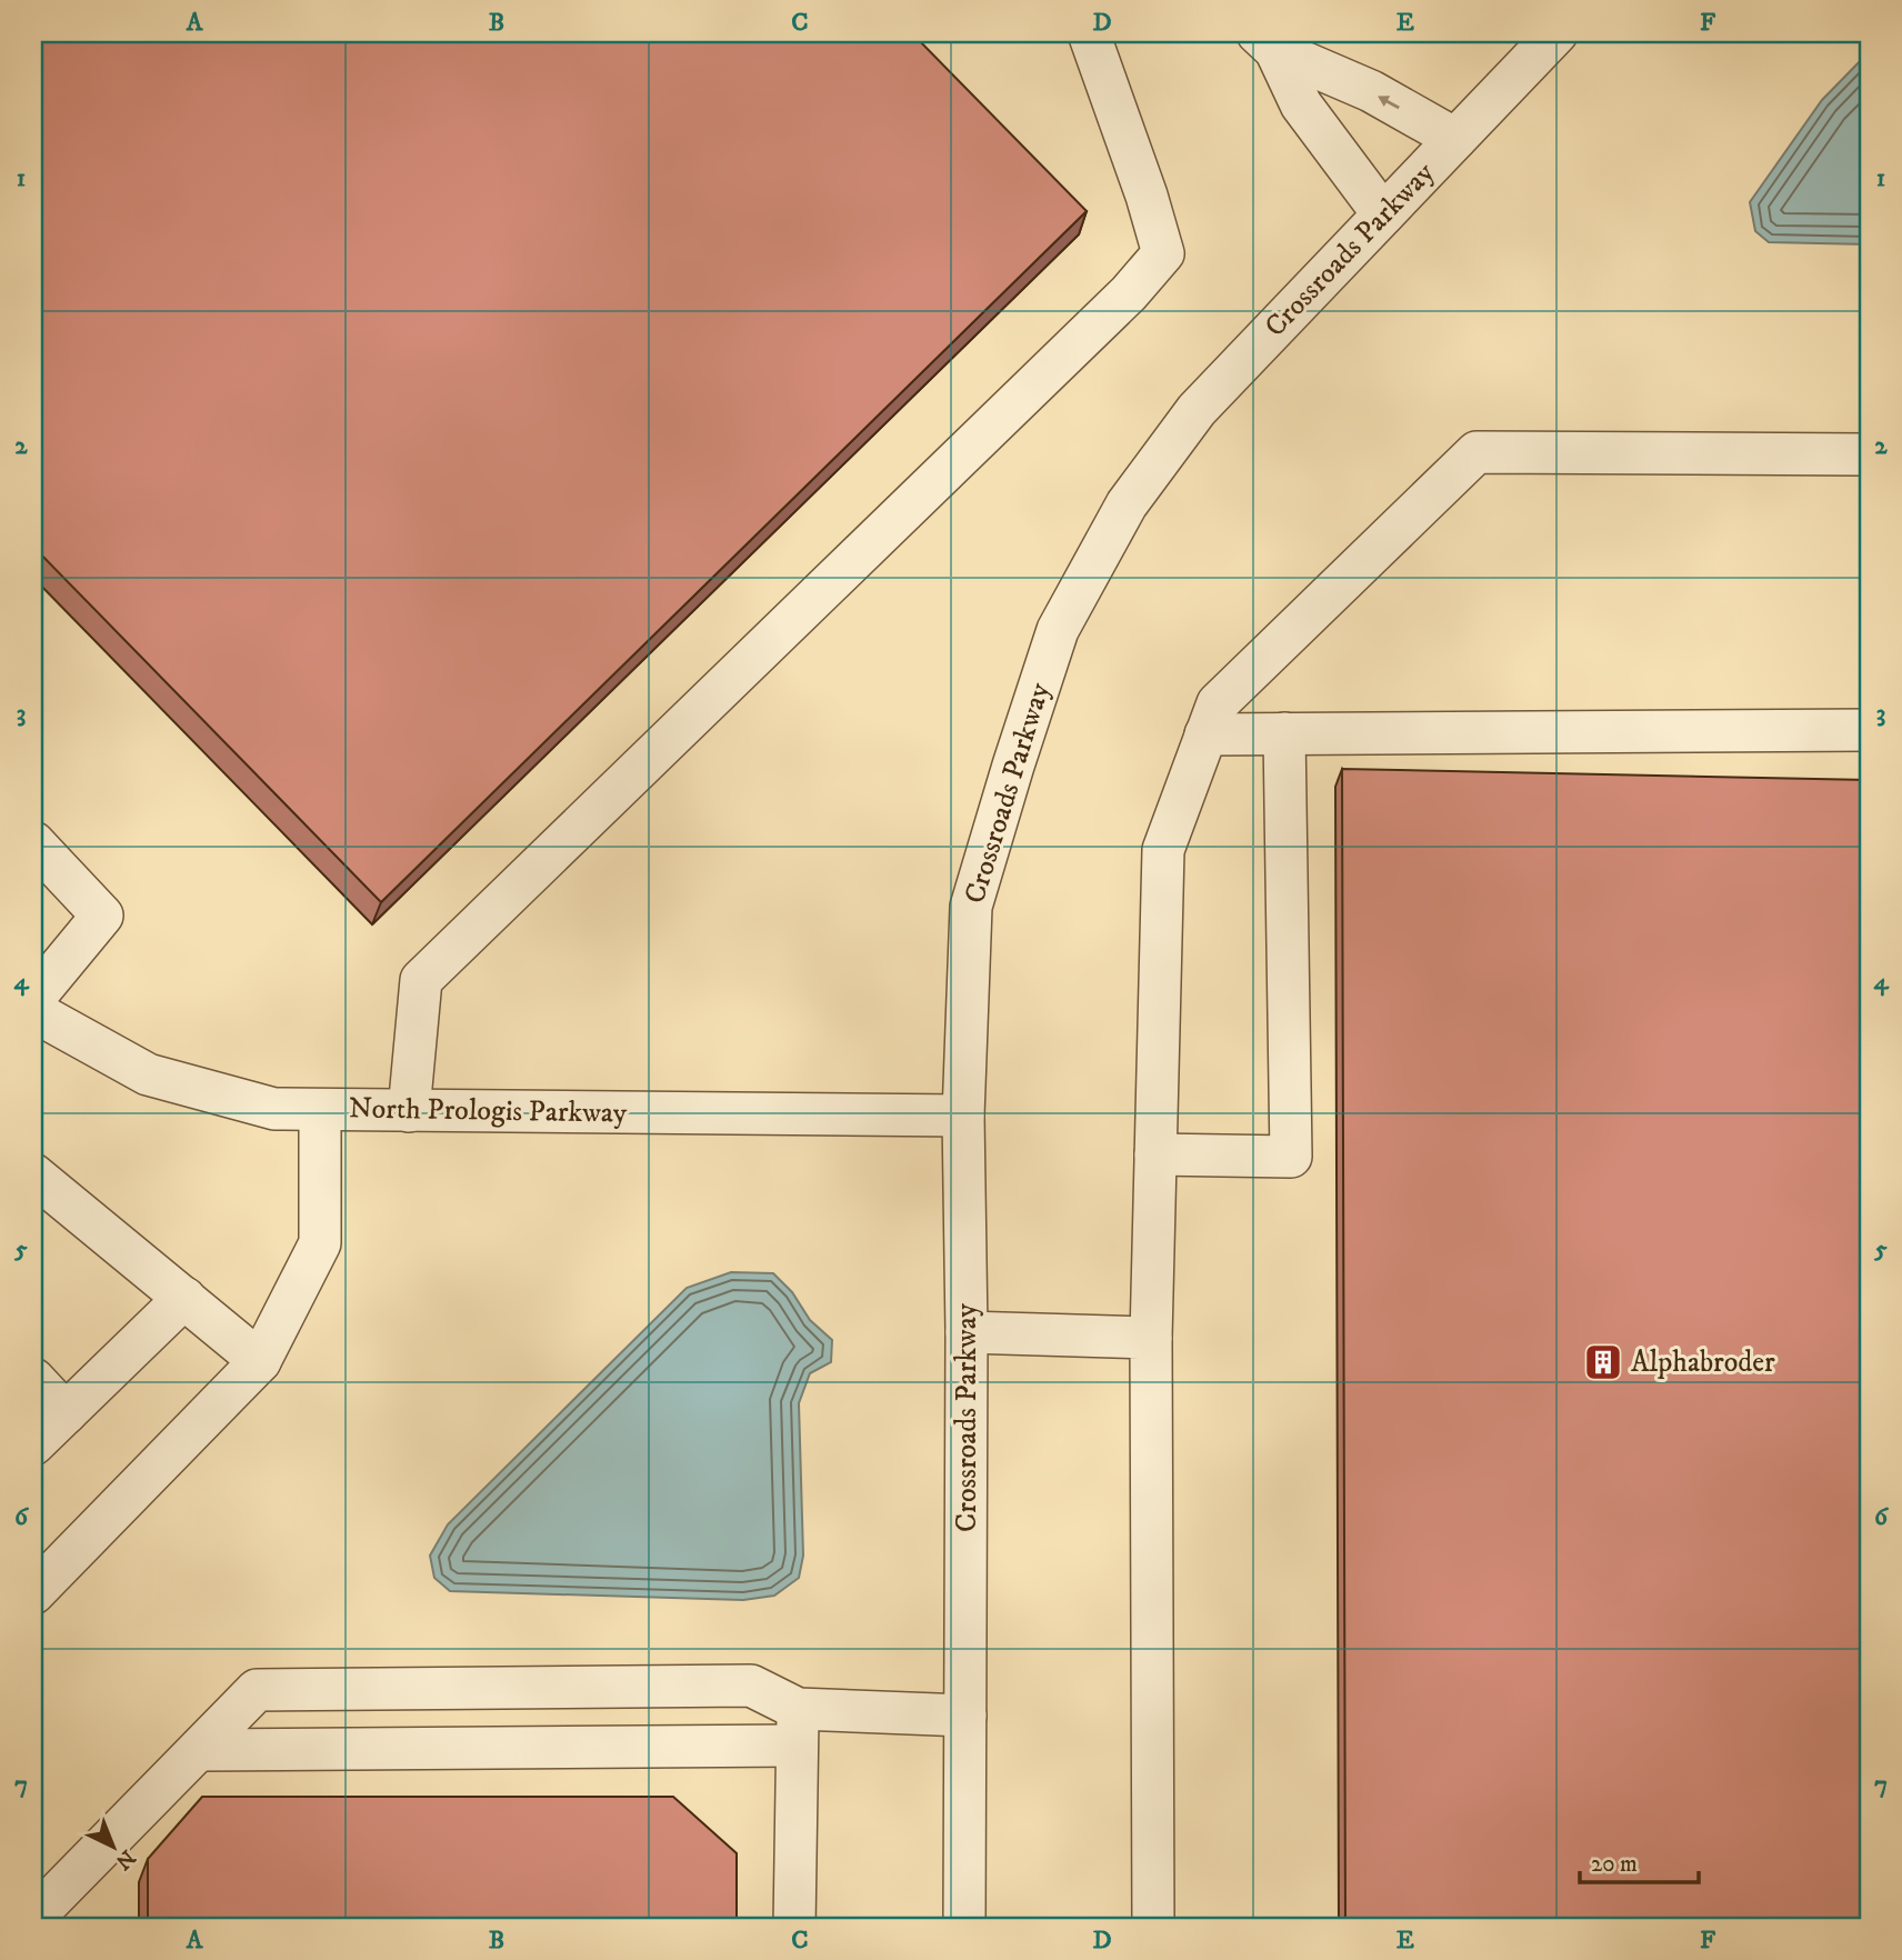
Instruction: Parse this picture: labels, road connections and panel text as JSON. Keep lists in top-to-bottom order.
{
  "streets": {
    "street": ["Crossroads Parkway", "North Prologis Parkway"]
  },
  "crossings": [
    ["Crossroads Parkway", "North Prologis Parkway"]
  ],
  "places": {
    "building": ["Alphabroder"]
  },
  "scale_bar": "20 m",
  "north": "bottom right",
  "grid": {
    "columns": [
      "A",
      "B",
      "C",
      "D",
      "E",
      "F"
    ],
    "rows": [
      "1",
      "2",
      "3",
      "4",
      "5",
      "6",
      "7"
    ]
  }
}
